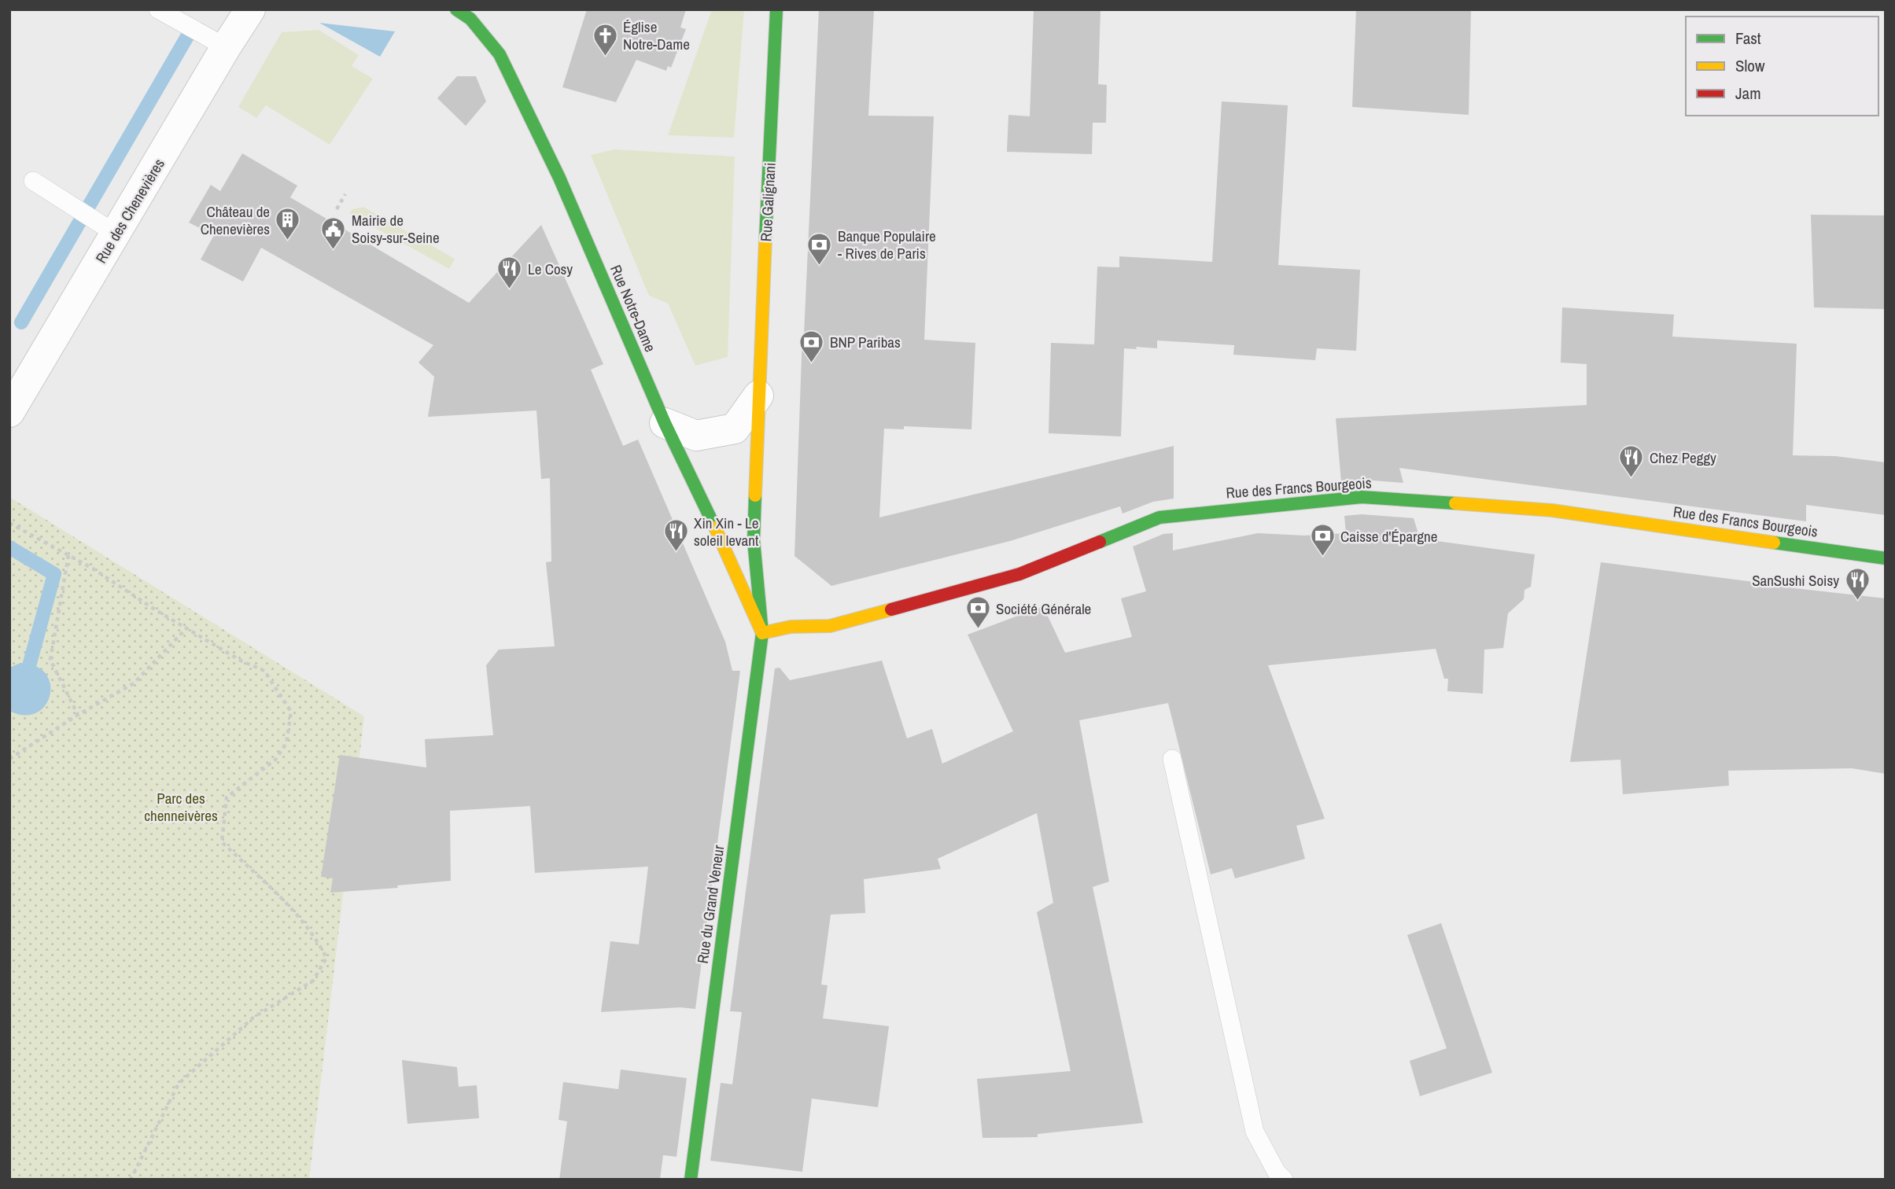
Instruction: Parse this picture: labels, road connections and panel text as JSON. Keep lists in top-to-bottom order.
{
  "streets": {
    "main road": [
      "Rue Galignani",
      "Rue Notre-Dame",
      "Rue des Francs Bourgeois",
      "Rue du Grand Veneur"
    ],
    "street": ["Rue des Chenevières"]
  },
  "crossings": [
    ["Rue Galignani", "Rue Notre-Dame"],
    ["Rue Galignani", "Rue des Francs Bourgeois"],
    ["Rue Galignani", "Rue du Grand Veneur"],
    ["Rue Notre-Dame", "Rue des Francs Bourgeois"],
    ["Rue Notre-Dame", "Rue du Grand Veneur"],
    ["Rue des Francs Bourgeois", "Rue du Grand Veneur"]
  ],
  "parks": ["Parc des chenneivères"],
  "places": {
    "church": ["Église Notre-Dame"],
    "building": ["Château de Chenevières"],
    "public building": ["Mairie de Soisy-sur-Seine"],
    "bank": [
      "Banque Populaire - Rives de Paris",
      "BNP Paribas",
      "Caisse d'Épargne",
      "Société Générale"
    ],
    "restaurant": [
      "Le Cosy",
      "Chez Peggy",
      "Xin Xin - Le soleil levant",
      "SanSushi Soisy"
    ]
  },
  "legend": ["Fast", "Slow", "Jam"]
}
